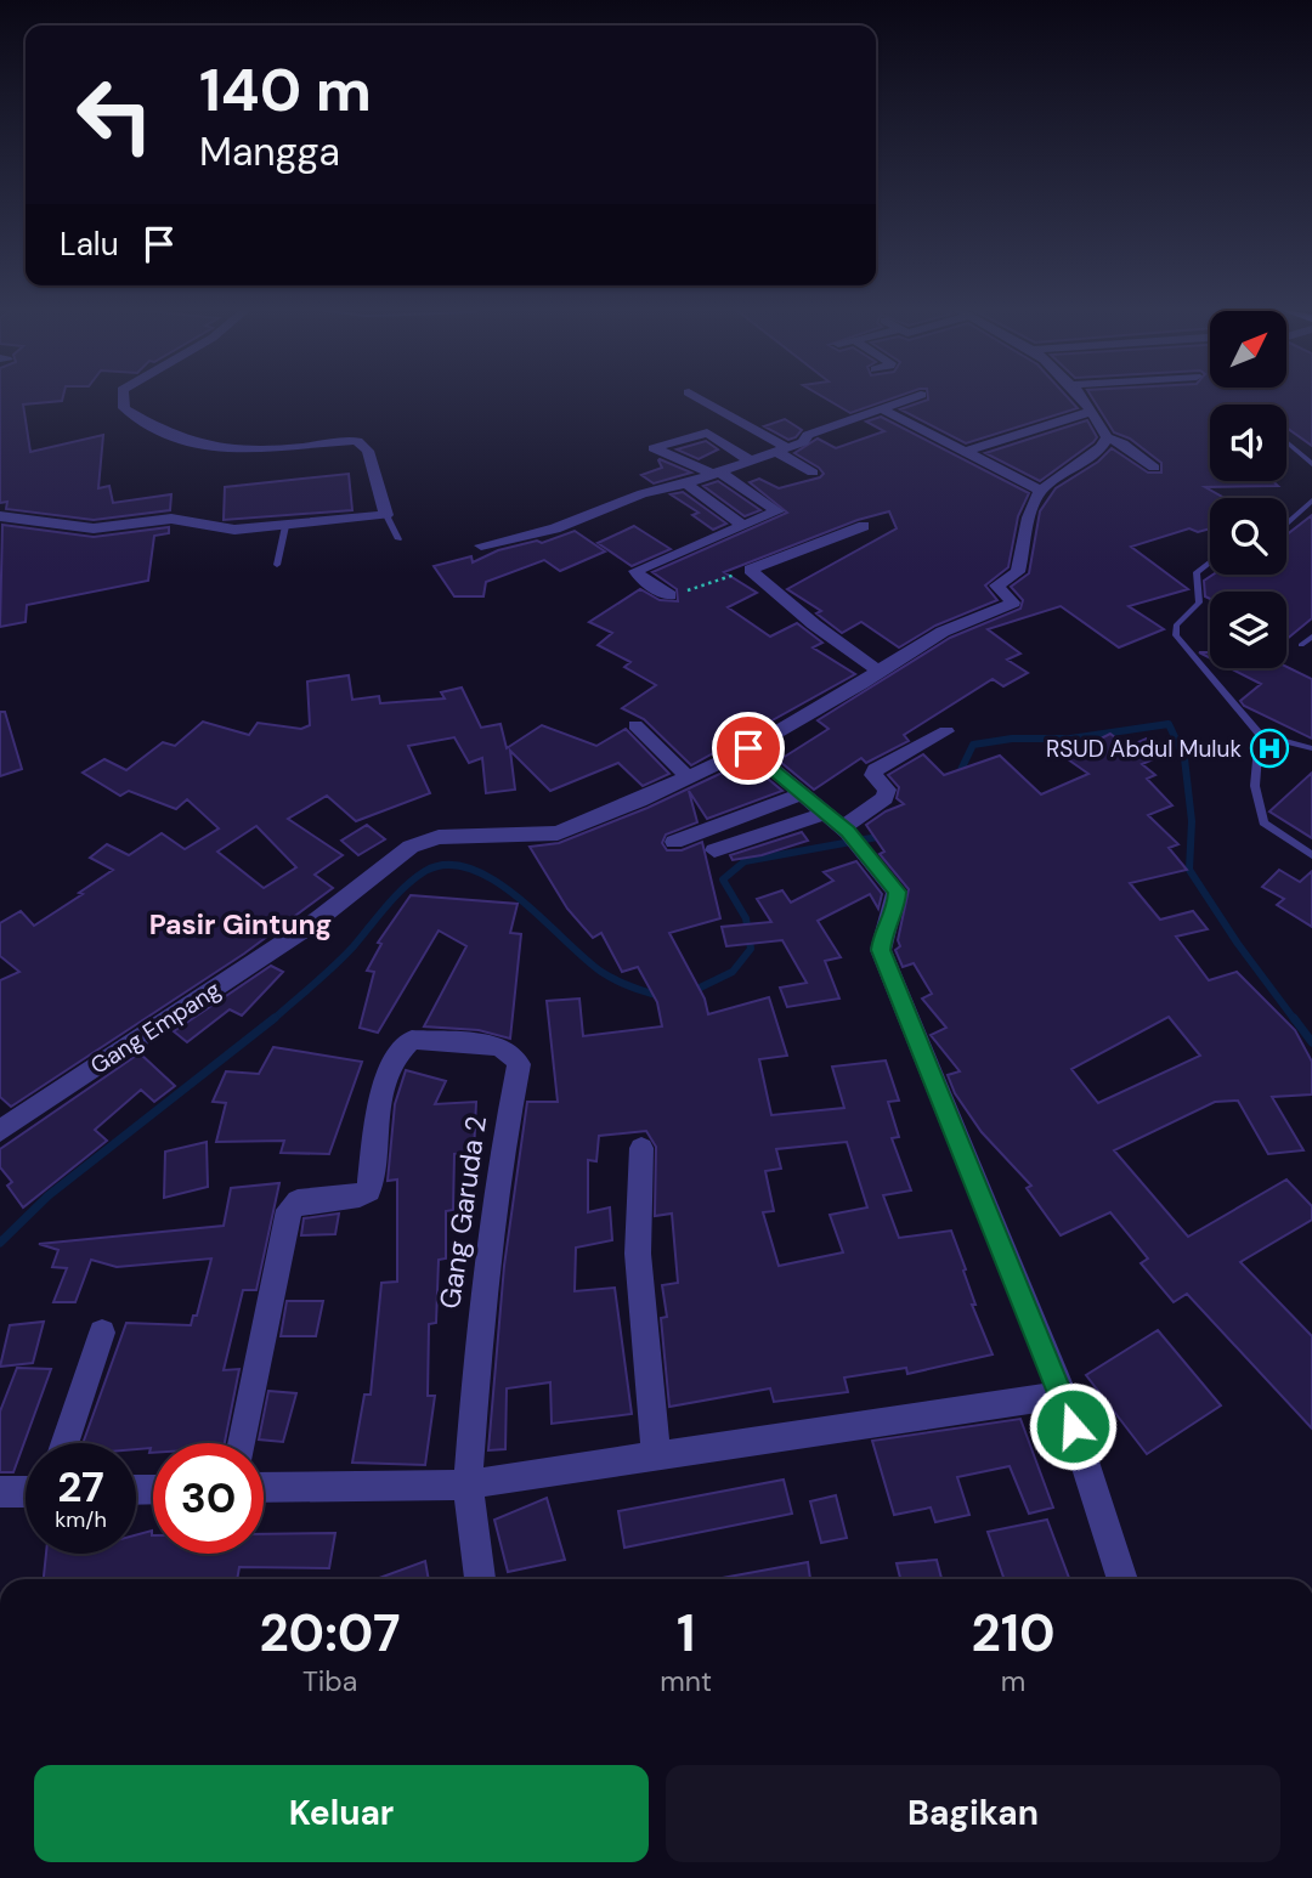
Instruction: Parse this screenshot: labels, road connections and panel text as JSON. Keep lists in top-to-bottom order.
{
  "streets": {
    "street": ["Gang Empang", "Gang Garuda 2"]
  },
  "districts": ["Pasir Gintung"],
  "places": {
    "hospital": ["RSUD Abdul Muluk"]
  },
  "north": "top right",
  "page": {
    "turn": ["140 m", "Mangga"],
    "then": "Lalu",
    "speed": "27 km/h",
    "limit": "30",
    "eta": [
      "20:07",
      "Tiba",
      "1",
      "mnt",
      "210",
      "m"
    ],
    "buttons": ["Keluar", "Bagikan"]
  }
}
